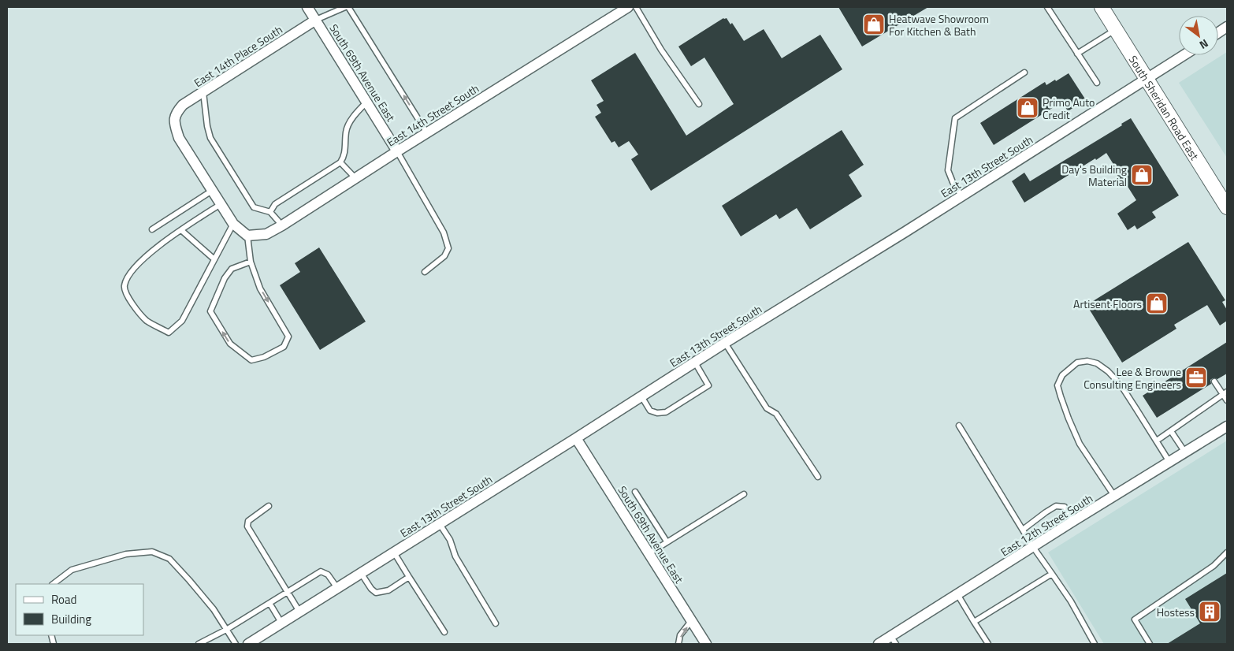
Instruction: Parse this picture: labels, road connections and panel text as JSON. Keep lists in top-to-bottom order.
{
  "streets": {
    "main road": ["South Sheridan Road East"],
    "street": [
      "East 14th Place South",
      "South 69th Avenue East",
      "East 14th Street South",
      "East 13th Street South",
      "East 12th Street South"
    ]
  },
  "crossings": [
    ["East 14th Place South", "South 69th Avenue East"],
    ["South 69th Avenue East", "East 14th Street South"],
    ["South 69th Avenue East", "East 13th Street South"],
    ["South Sheridan Road East", "East 13th Street South"]
  ],
  "places": {
    "shop": [
      "Heatwave Showroom For Kitchen & Bath",
      "Primo Auto Credit",
      "Day's Building Material",
      "Artisent Floors"
    ],
    "office": ["Lee & Browne Consulting Engineers"],
    "building": ["Hostess"]
  },
  "legend": ["Road", "Building"],
  "north": "bottom right"
}
